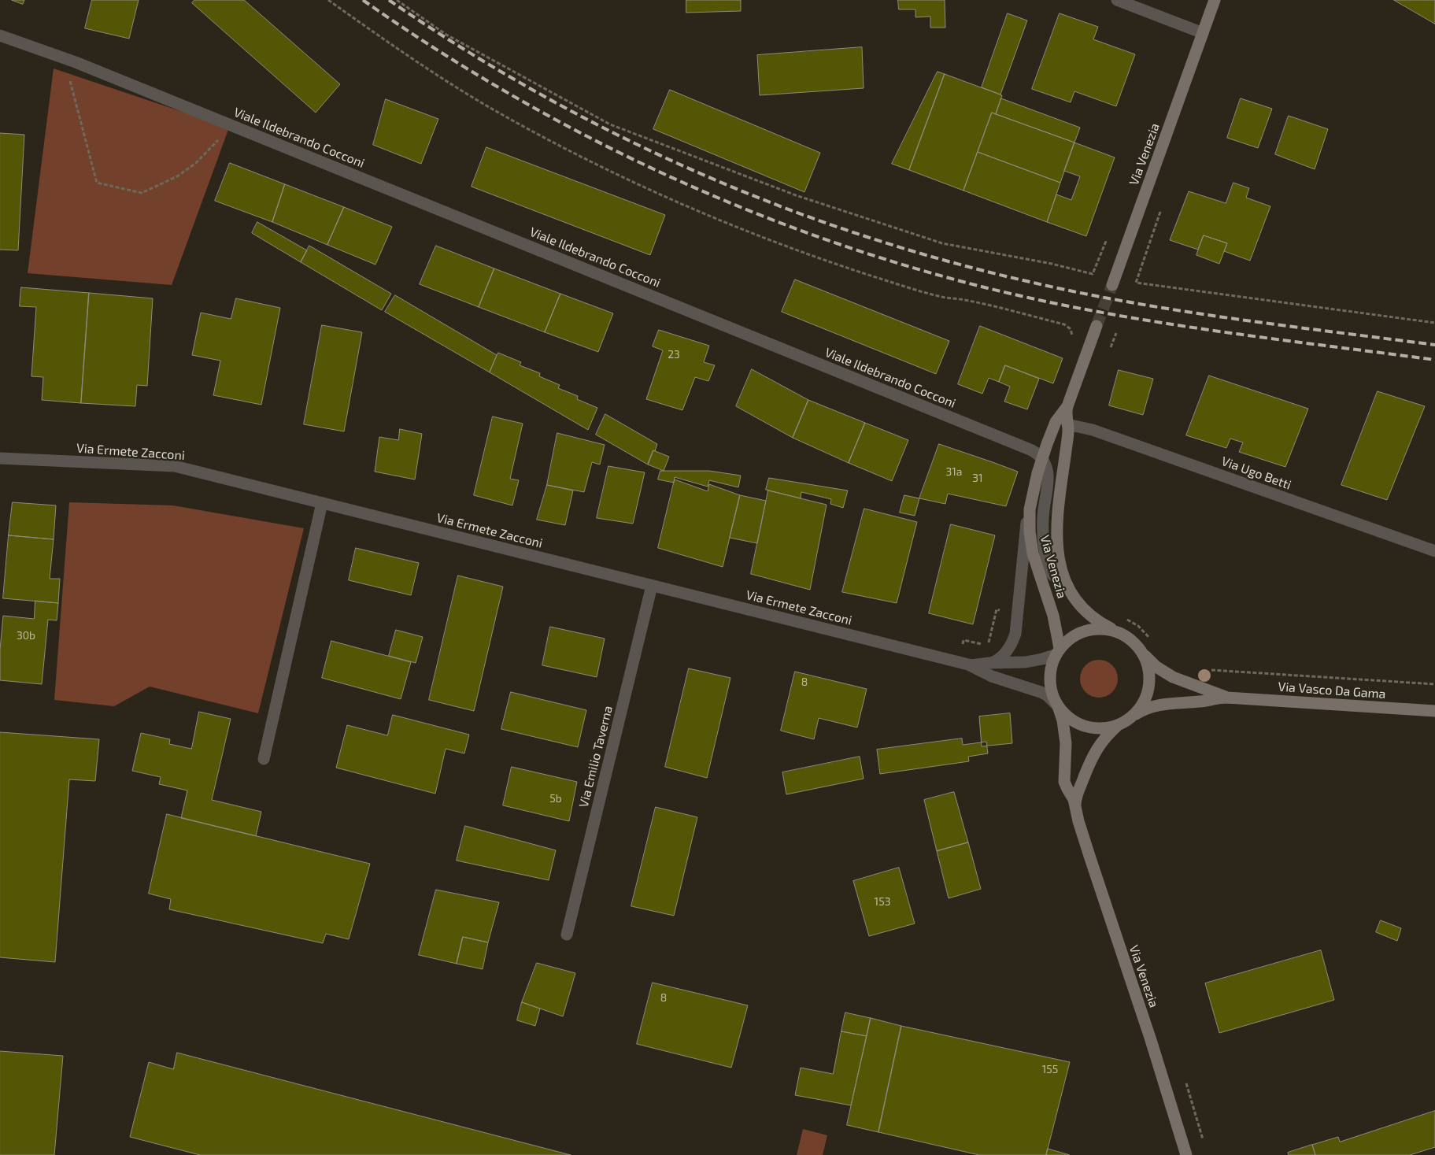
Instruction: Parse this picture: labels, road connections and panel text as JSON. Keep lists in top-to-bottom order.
{
  "streets": {
    "street": [
      "Viale Ildebrando Cocconi",
      "Via Venezia",
      "Via Ermete Zacconi",
      "Via Ugo Betti",
      "Via Vasco Da Gama",
      "Via Emilio Taverna"
    ]
  },
  "crossings": [
    ["Viale Ildebrando Cocconi", "Via Venezia"],
    ["Via Venezia", "Via Ermete Zacconi"],
    ["Via Venezia", "Via Ugo Betti"],
    ["Via Venezia", "Via Vasco Da Gama"],
    ["Via Ermete Zacconi", "Via Vasco Da Gama"],
    ["Via Ermete Zacconi", "Via Emilio Taverna"]
  ],
  "house_numbers": [
    "23",
    "31a",
    "31",
    "30b",
    "8",
    "5b",
    "153",
    "8",
    "155"
  ]
}
